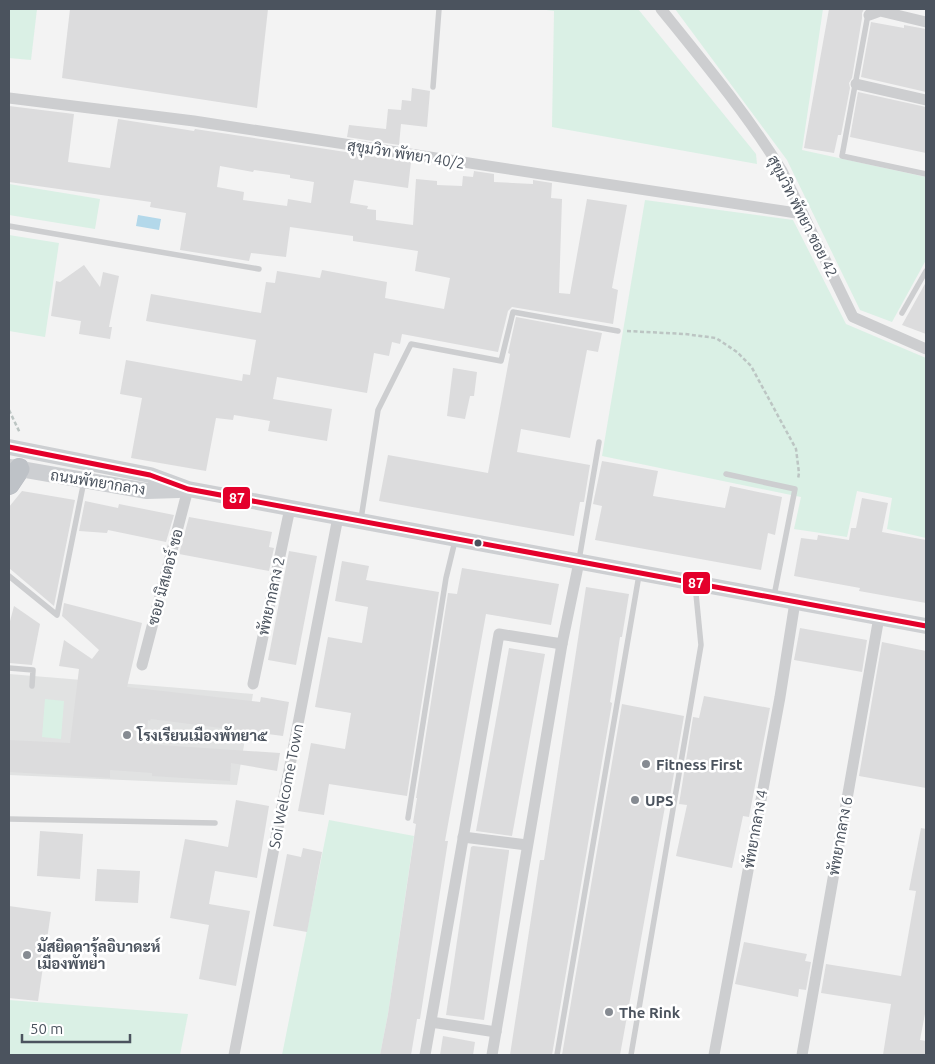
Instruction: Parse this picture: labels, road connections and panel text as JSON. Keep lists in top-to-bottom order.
{
  "streets": {
    "main road": ["ถนนพัทยากลาง"],
    "street": [
      "สุขุมวิท พัทยา 40/2",
      "สุขุมวิท พัทยา ซอย 42",
      "ซอย มิสเตอร์ ชอ",
      "พัทยากลาง 2",
      "Soi Welcome Town",
      "พัทยากลาง 4",
      "พัทยากลาง 6"
    ]
  },
  "crossings": [
    ["สุขุมวิท พัทยา 40/2", "สุขุมวิท พัทยา ซอย 42"],
    ["ถนนพัทยากลาง", "ซอย มิสเตอร์ ชอ"],
    ["ถนนพัทยากลาง", "พัทยากลาง 2"],
    ["ถนนพัทยากลาง", "Soi Welcome Town"],
    ["ถนนพัทยากลาง", "พัทยากลาง 4"],
    ["ถนนพัทยากลาง", "พัทยากลาง 6"]
  ],
  "places": [
    "โรงเรียนเมืองพัทยา๕",
    "Fitness First",
    "UPS",
    "มัสยิดดารุ้ลอิบาดะห์ เมืองพัทยา",
    "The Rink"
  ],
  "lines": ["transit line 87"],
  "scale_bar": "50 m"
}
